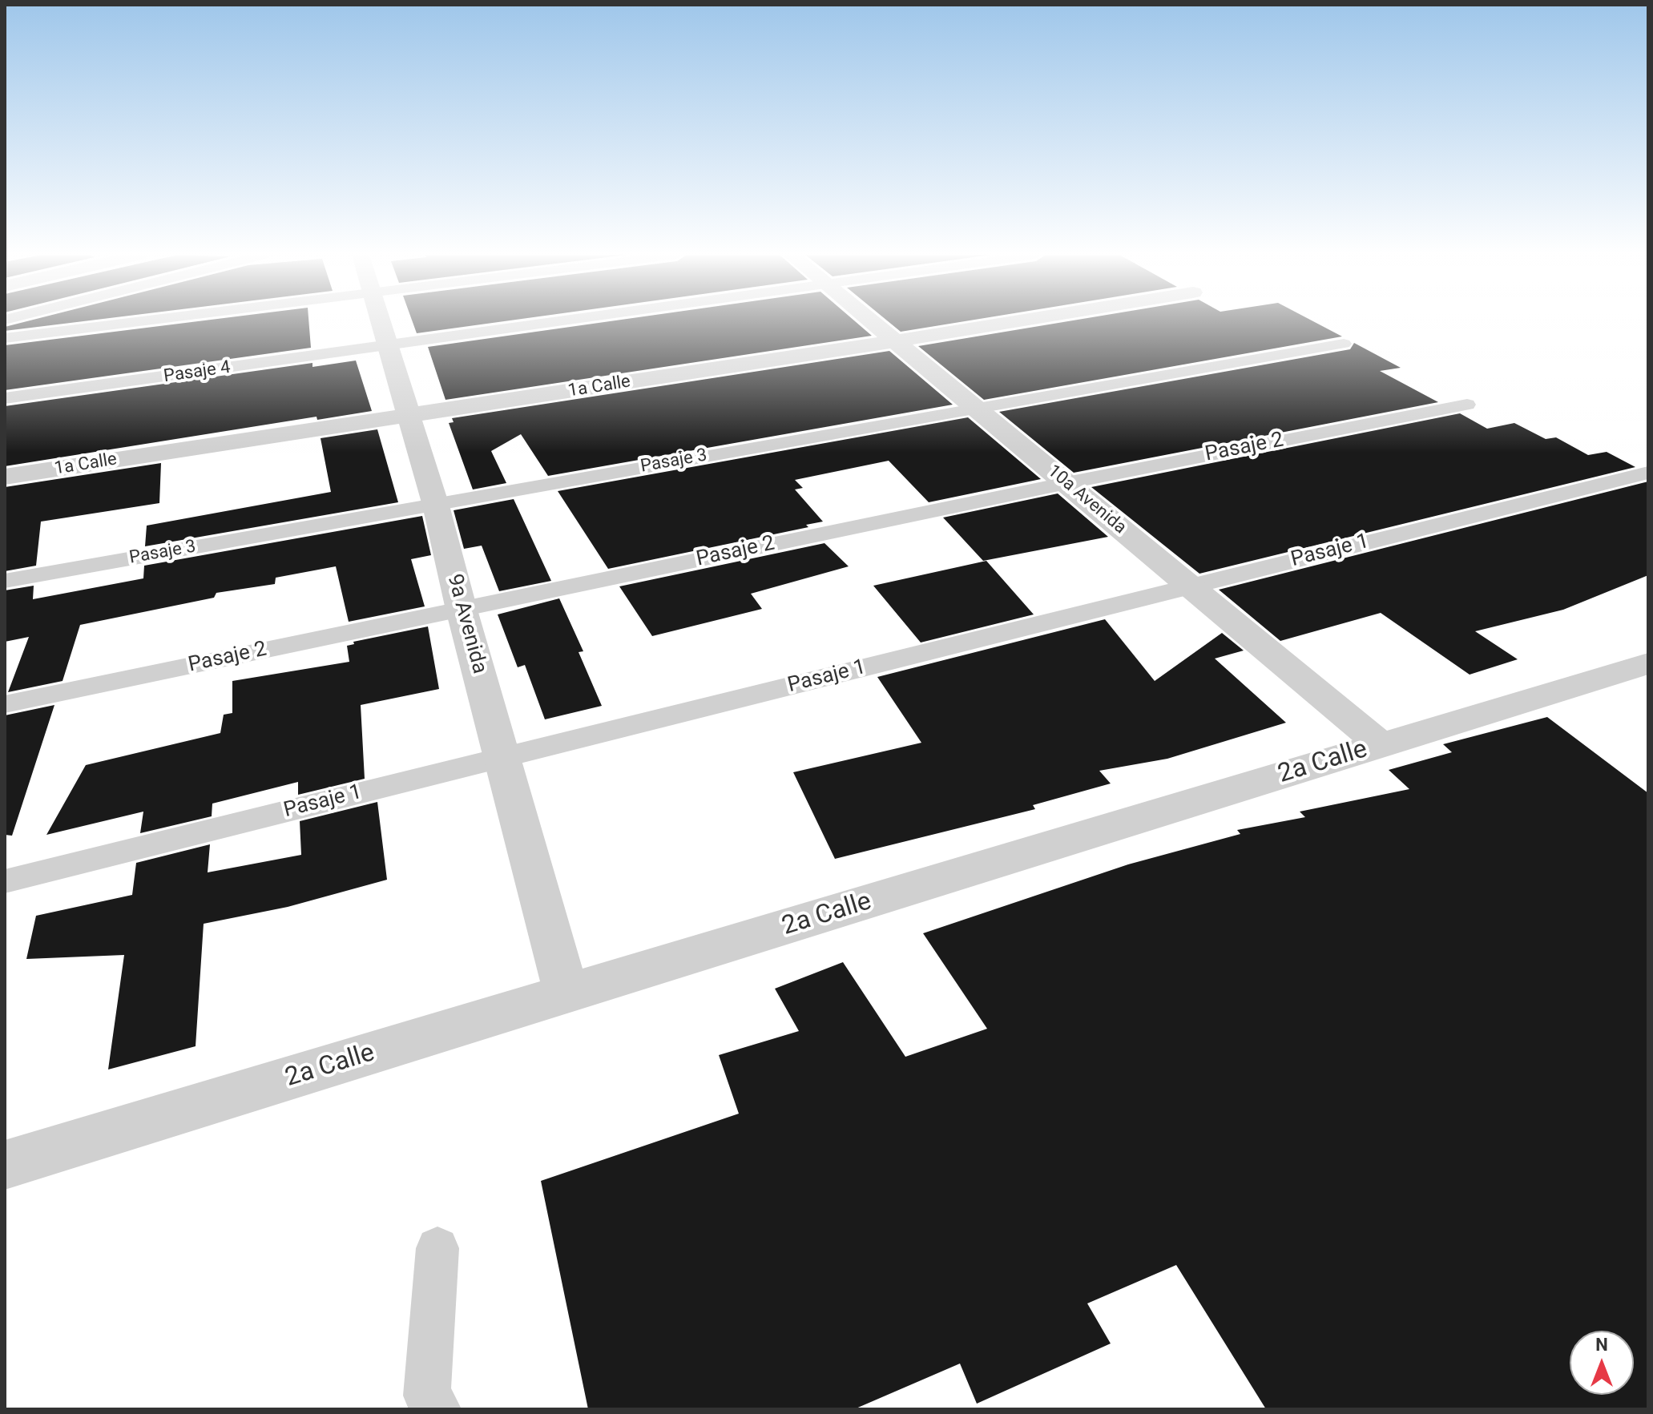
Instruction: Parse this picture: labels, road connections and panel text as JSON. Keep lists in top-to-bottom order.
{
  "streets": {
    "street": [
      "1a Calle",
      "10a Avenida",
      "9a Avenida",
      "2a Calle"
    ],
    "lane": [
      "Pasaje 4",
      "Pasaje 2",
      "Pasaje 3",
      "Pasaje 1"
    ]
  },
  "crossings": [
    ["Pasaje 4", "9a Avenida"],
    ["1a Calle", "10a Avenida"],
    ["1a Calle", "9a Avenida"],
    ["Pasaje 2", "10a Avenida"],
    ["Pasaje 2", "9a Avenida"],
    ["Pasaje 3", "10a Avenida"],
    ["Pasaje 3", "9a Avenida"],
    ["10a Avenida", "Pasaje 1"],
    ["10a Avenida", "2a Calle"],
    ["Pasaje 1", "9a Avenida"],
    ["9a Avenida", "2a Calle"]
  ],
  "north": "top"
}
